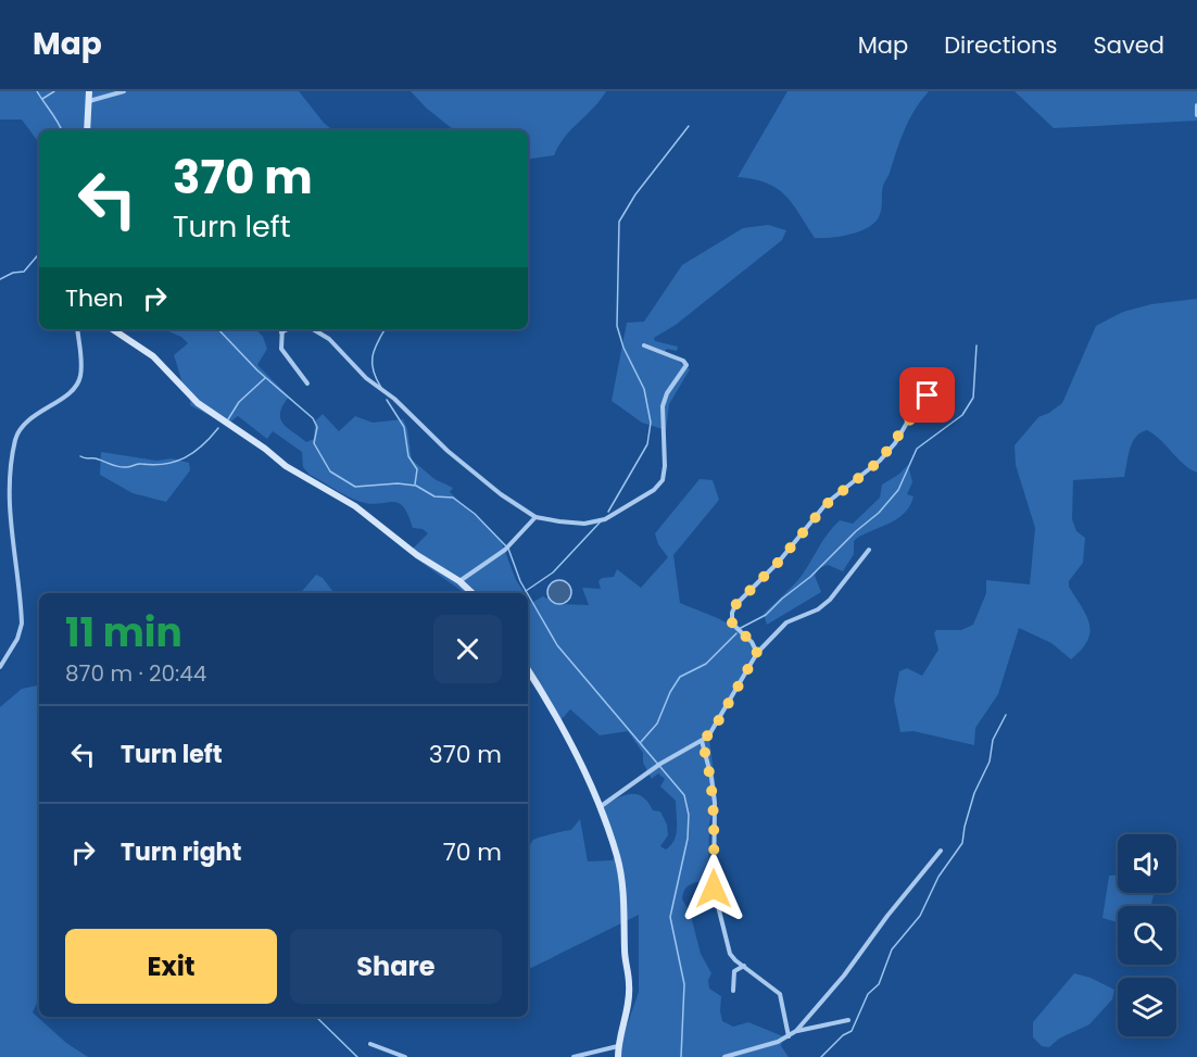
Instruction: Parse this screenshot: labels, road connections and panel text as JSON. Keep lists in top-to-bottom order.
{
  "page": {
    "header": "Map",
    "nav": ["Map", "Directions", "Saved"],
    "turn": ["370 m", "Turn left"],
    "then": "Then",
    "heading": ["11 min", "870 m · 20:44"],
    "list": [
      {
        "name": "Turn left",
        "value": "370 m"
      },
      {
        "name": "Turn right",
        "value": "70 m"
      }
    ],
    "buttons": ["Exit", "Share"]
  }
}
